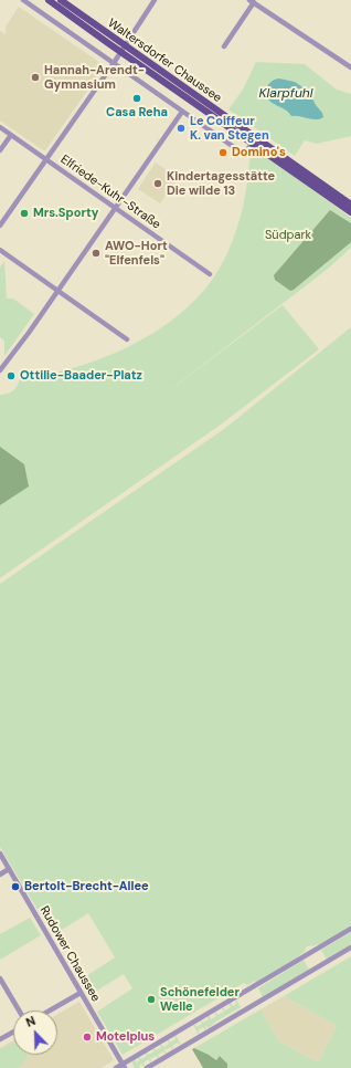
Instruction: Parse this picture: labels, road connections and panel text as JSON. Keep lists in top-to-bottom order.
{
  "streets": {
    "main road": ["Waltersdorfer Chaussee"],
    "street": ["Elfriede-Kuhr-Straße", "Rudower Chaussee"]
  },
  "water": ["Klarpfuhl"],
  "parks": ["Südpark"],
  "places": [
    "Hannah-Arendt- Gymnasium",
    "Casa Reha",
    "Le Coiffeur K. van Stegen",
    "Domino's",
    "Kindertagesstätte Die wilde 13",
    "Mrs.Sporty",
    "AWO-Hort \"Elfenfels\"",
    "Ottilie-Baader-Platz",
    "Bertolt-Brecht-Allee",
    "Schönefelder Welle",
    "Motelplus"
  ],
  "north": "top left"
}
